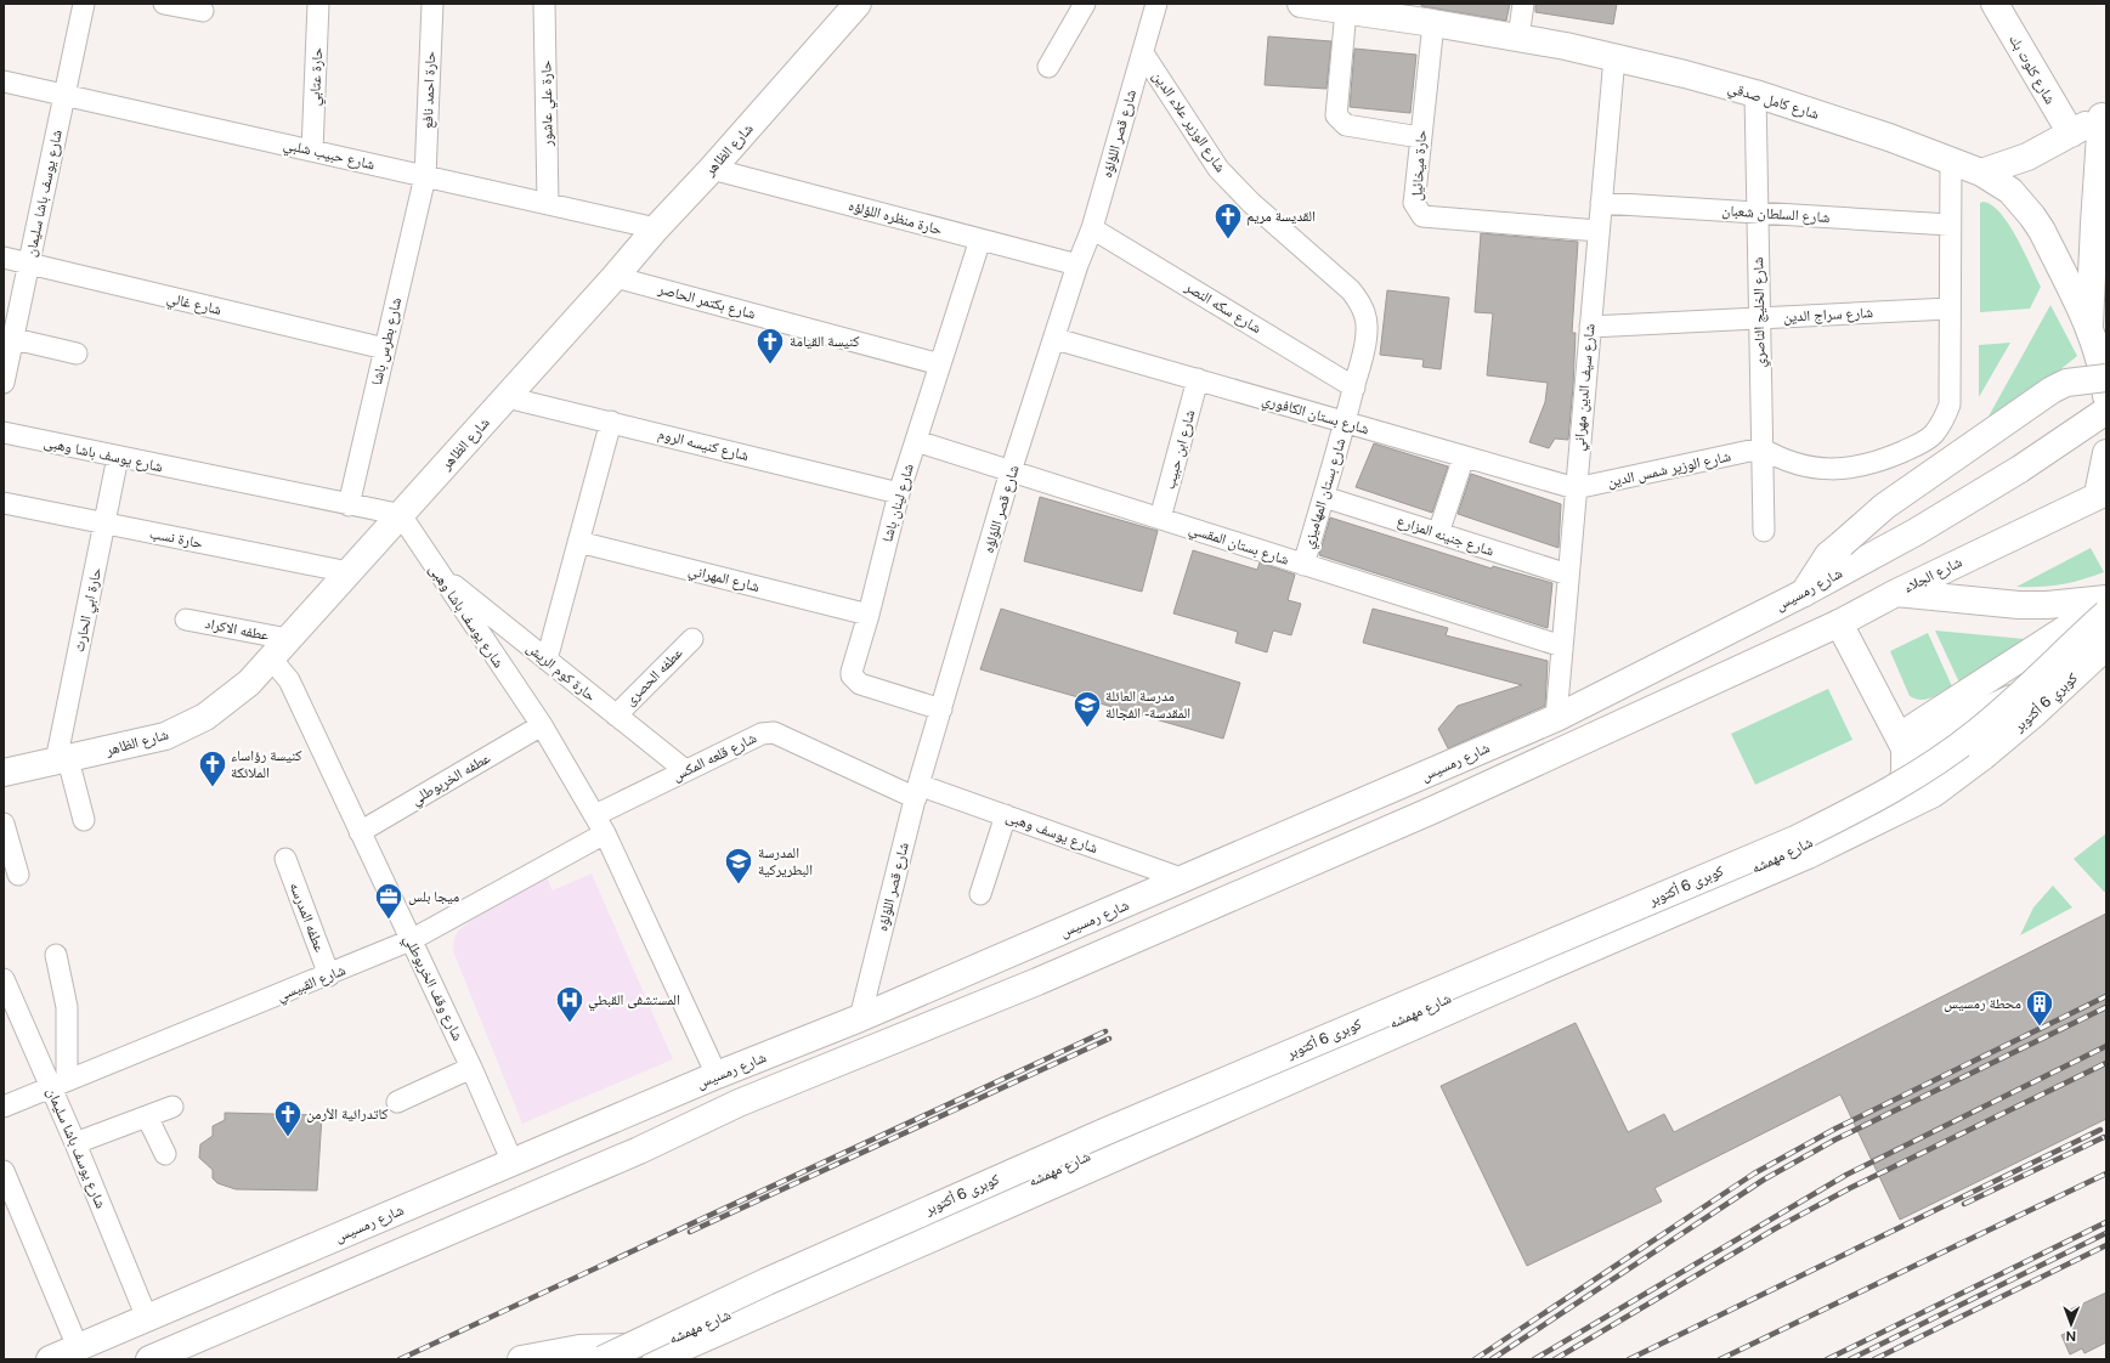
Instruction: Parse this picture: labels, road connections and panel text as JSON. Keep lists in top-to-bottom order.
{
  "streets": {
    "main road": [
      "شارع كلوت بك",
      "شارع كامل صدقي",
      "شارع الظاهر",
      "شارع الجلاء",
      "شارع رمسيس",
      "كوبري 6 أكتوبر",
      "شارع مهمشه",
      "كوبرى 6 أكتوبر"
    ],
    "street": [
      "حارة عتابي",
      "حارة احمد نافع",
      "حارة علي عاشور",
      "شارع الوزير علاء الدين",
      "شارع قصر اللؤلؤه",
      "شارع حبيب شلبي",
      "حارة ميخائيل",
      "شارع يوسف باشا سليمان",
      "شارع السلطان شعبان",
      "حارة منظره اللؤلؤه",
      "شارع بكتمر الحاصر",
      "شارع غالي",
      "شارع سكه النصر",
      "شارع الخليج الناصري",
      "شارع سراج الدين",
      "شارع بطرس باشا",
      "شارع سيف الدين مهراني",
      "شارع بستان الكافوري",
      "شارع كنيسه الروم",
      "شارع ابن حبيب",
      "شارع يوسف باشا وهبى",
      "شارع الوزير شمس الدين",
      "شارع بستان المهاميزي",
      "شارع لينان باشا",
      "شارع جنينه المزارع",
      "حارة نسب",
      "شارع بستان المقسي",
      "شارع المهراني",
      "حارة ابي الحارث",
      "عطفه الاكراد",
      "حارة كوم الريش",
      "عطفه الحصرى",
      "شارع قلعه المكس",
      "عطفه الخربوطلي",
      "شارع يوسف وهبى",
      "عطفه المدرسه",
      "شارع القبيسي",
      "شارع وقف الخربوطلي"
    ]
  },
  "crossings": [
    ["حارة عتابي", "شارع حبيب شلبي"],
    ["حارة احمد نافع", "شارع حبيب شلبي"],
    ["حارة احمد نافع", "شارع بطرس باشا"],
    ["شارع كامل صدقي", "حارة ميخائيل"],
    ["شارع كامل صدقي", "شارع الخليج الناصري"],
    ["شارع كامل صدقي", "شارع سيف الدين مهراني"],
    ["حارة علي عاشور", "شارع حبيب شلبي"],
    ["شارع الوزير علاء الدين", "شارع قصر اللؤلؤه"],
    ["شارع الوزير علاء الدين", "شارع سكه النصر"],
    ["شارع الوزير علاء الدين", "شارع بستان الكافوري"],
    ["شارع الوزير علاء الدين", "شارع بستان المهاميزي"],
    ["شارع قصر اللؤلؤه", "حارة منظره اللؤلؤه"],
    ["شارع قصر اللؤلؤه", "شارع سكه النصر"],
    ["شارع قصر اللؤلؤه", "شارع بستان الكافوري"],
    ["شارع قصر اللؤلؤه", "شارع لينان باشا"],
    ["شارع قصر اللؤلؤه", "شارع بستان المقسي"],
    ["شارع قصر اللؤلؤه", "شارع رمسيس"],
    ["شارع قصر اللؤلؤه", "شارع قلعه المكس"],
    ["شارع قصر اللؤلؤه", "شارع يوسف وهبى"],
    ["شارع الظاهر", "شارع حبيب شلبي"],
    ["شارع الظاهر", "حارة منظره اللؤلؤه"],
    ["شارع الظاهر", "شارع بكتمر الحاصر"],
    ["شارع الظاهر", "شارع كنيسه الروم"],
    ["شارع الظاهر", "شارع يوسف باشا وهبى"],
    ["شارع الظاهر", "حارة نسب"],
    ["شارع الظاهر", "حارة ابي الحارث"],
    ["شارع الظاهر", "عطفه الاكراد"],
    ["شارع الظاهر", "شارع وقف الخربوطلي"],
    ["شارع حبيب شلبي", "شارع يوسف باشا سليمان"],
    ["شارع حبيب شلبي", "شارع بطرس باشا"],
    ["حارة ميخائيل", "شارع سيف الدين مهراني"],
    ["شارع يوسف باشا سليمان", "شارع غالي"],
    ["شارع يوسف باشا سليمان", "شارع رمسيس"],
    ["شارع يوسف باشا سليمان", "شارع القبيسي"],
    ["شارع السلطان شعبان", "شارع الخليج الناصري"],
    ["شارع السلطان شعبان", "شارع سيف الدين مهراني"],
    ["حارة منظره اللؤلؤه", "شارع لينان باشا"],
    ["شارع بكتمر الحاصر", "شارع لينان باشا"],
    ["شارع غالي", "شارع بطرس باشا"],
    ["شارع الخليج الناصري", "شارع سراج الدين"],
    ["شارع الخليج الناصري", "شارع الوزير شمس الدين"],
    ["شارع سراج الدين", "شارع سيف الدين مهراني"],
    ["شارع بطرس باشا", "شارع يوسف باشا وهبى"],
    ["شارع سيف الدين مهراني", "شارع بستان الكافوري"],
    ["شارع سيف الدين مهراني", "شارع الوزير شمس الدين"],
    ["شارع سيف الدين مهراني", "شارع جنينه المزارع"],
    ["شارع سيف الدين مهراني", "شارع بستان المقسي"],
    ["شارع سيف الدين مهراني", "شارع رمسيس"],
    ["شارع بستان الكافوري", "شارع ابن حبيب"],
    ["شارع بستان الكافوري", "شارع الوزير شمس الدين"],
    ["شارع بستان الكافوري", "شارع بستان المهاميزي"],
    ["شارع كنيسه الروم", "شارع لينان باشا"],
    ["شارع ابن حبيب", "شارع بستان المقسي"],
    ["شارع يوسف باشا وهبى", "شارع رمسيس"],
    ["شارع يوسف باشا وهبى", "حارة ابي الحارث"],
    ["شارع يوسف باشا وهبى", "حارة كوم الريش"],
    ["شارع يوسف باشا وهبى", "شارع قلعه المكس"],
    ["شارع يوسف باشا وهبى", "عطفه الخربوطلي"],
    ["شارع يوسف باشا وهبى", "شارع القبيسي"],
    ["شارع بستان المهاميزي", "شارع جنينه المزارع"],
    ["شارع بستان المهاميزي", "شارع بستان المقسي"],
    ["شارع لينان باشا", "شارع بستان المقسي"],
    ["شارع لينان باشا", "شارع المهراني"],
    ["حارة نسب", "حارة ابي الحارث"],
    ["شارع الجلاء", "شارع مهمشه"],
    ["شارع رمسيس", "شارع يوسف وهبى"],
    ["شارع رمسيس", "شارع وقف الخربوطلي"],
    ["حارة كوم الريش", "عطفه الحصرى"],
    ["حارة كوم الريش", "شارع قلعه المكس"],
    ["كوبري 6 أكتوبر", "كوبرى 6 أكتوبر"],
    ["شارع قلعه المكس", "شارع يوسف وهبى"],
    ["شارع قلعه المكس", "شارع القبيسي"],
    ["عطفه الخربوطلي", "شارع وقف الخربوطلي"],
    ["عطفه المدرسه", "شارع القبيسي"],
    ["شارع القبيسي", "شارع وقف الخربوطلي"]
  ],
  "places": {
    "church": [
      "القديسة مريم",
      "كنيسة القيامة",
      "كنيسة رؤاساء الملائكة",
      "كاتدرائية الأرمن"
    ],
    "school or university": ["مدرسة العائلة المقدسة - الفجالة", "المدرسة البطريركية"],
    "office": ["ميجا بلس"],
    "hospital": ["المستشفى القبطي"],
    "building": ["محطة رمسيس"]
  },
  "north": "bottom"
}
